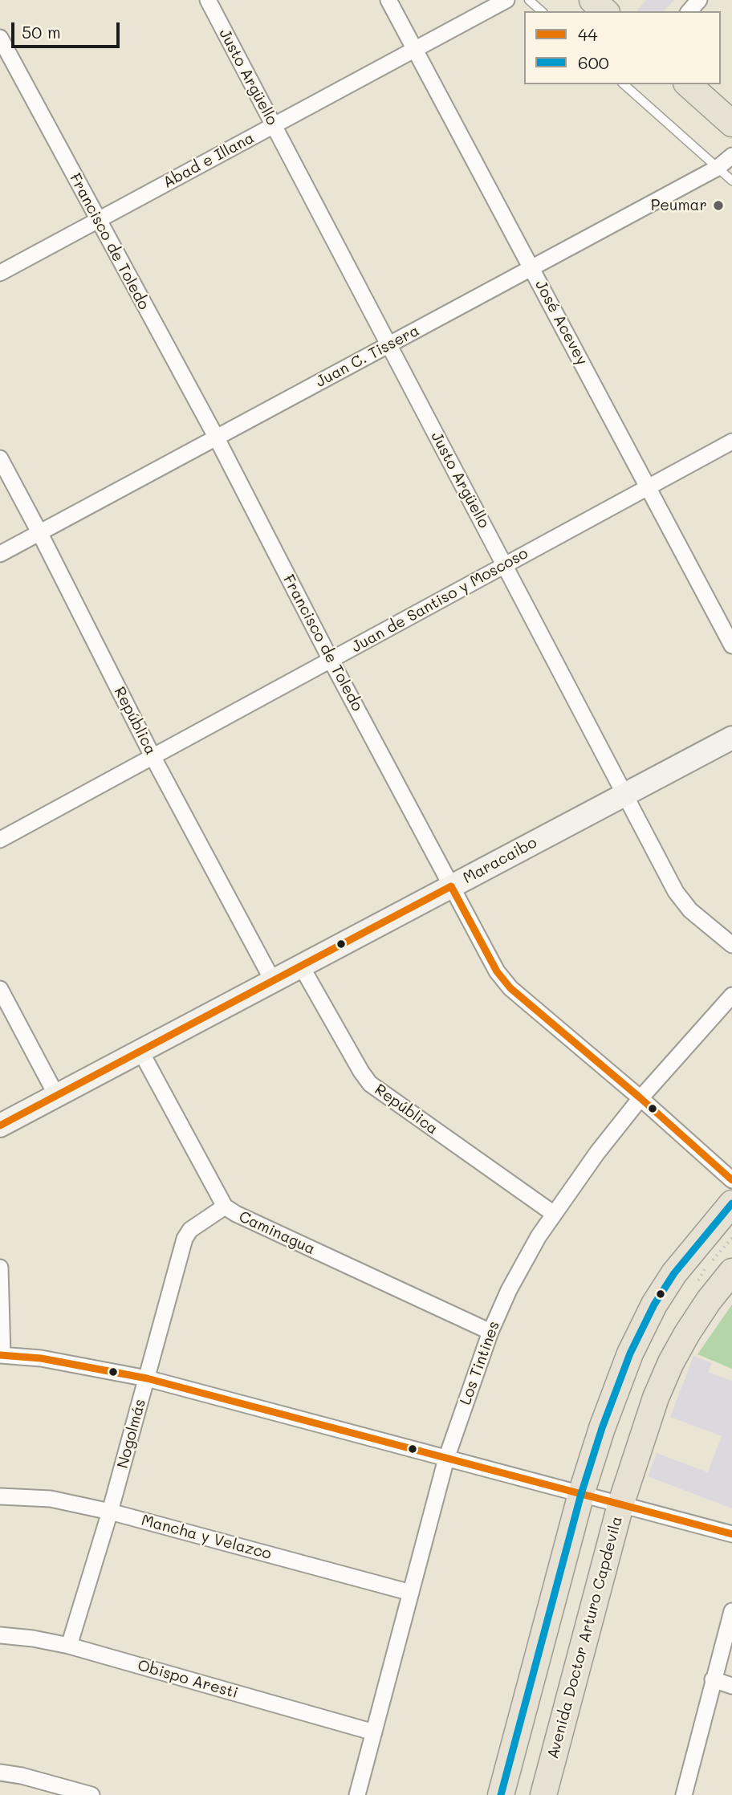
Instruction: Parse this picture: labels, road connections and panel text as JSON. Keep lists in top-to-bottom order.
{
  "streets": {
    "main road": ["Maracaibo", "Avenida Doctor Arturo Capdevila"],
    "street": [
      "Justo Argüello",
      "Abad e Illana",
      "Francisco de Toledo",
      "José Acevey",
      "Juan C. Tissera",
      "Juan de Santiso y Moscoso",
      "República",
      "Caminagua",
      "Los Tintines",
      "Nogolmás",
      "Mancha y Velazco",
      "Obispo Aresti"
    ]
  },
  "crossings": [
    ["Justo Argüello", "Abad e Illana"],
    ["Justo Argüello", "Juan C. Tissera"],
    ["Justo Argüello", "Juan de Santiso y Moscoso"],
    ["Justo Argüello", "Maracaibo"],
    ["Abad e Illana", "Francisco de Toledo"],
    ["Abad e Illana", "José Acevey"],
    ["Francisco de Toledo", "Juan C. Tissera"],
    ["Francisco de Toledo", "Juan de Santiso y Moscoso"],
    ["Francisco de Toledo", "Maracaibo"],
    ["Francisco de Toledo", "Los Tintines"],
    ["José Acevey", "Juan C. Tissera"],
    ["José Acevey", "Juan de Santiso y Moscoso"],
    ["Juan C. Tissera", "República"],
    ["Juan de Santiso y Moscoso", "República"],
    ["República", "Maracaibo"],
    ["República", "Los Tintines"],
    ["Maracaibo", "Caminagua"],
    ["Caminagua", "Los Tintines"],
    ["Caminagua", "Nogolmás"],
    ["Los Tintines", "Mancha y Velazco"],
    ["Los Tintines", "Obispo Aresti"],
    ["Nogolmás", "Mancha y Velazco"],
    ["Nogolmás", "Obispo Aresti"]
  ],
  "places": ["Peumar"],
  "lines": ["transit line 44", "transit line 600"],
  "legend": ["44", "600"],
  "scale_bar": "50 m"
}
